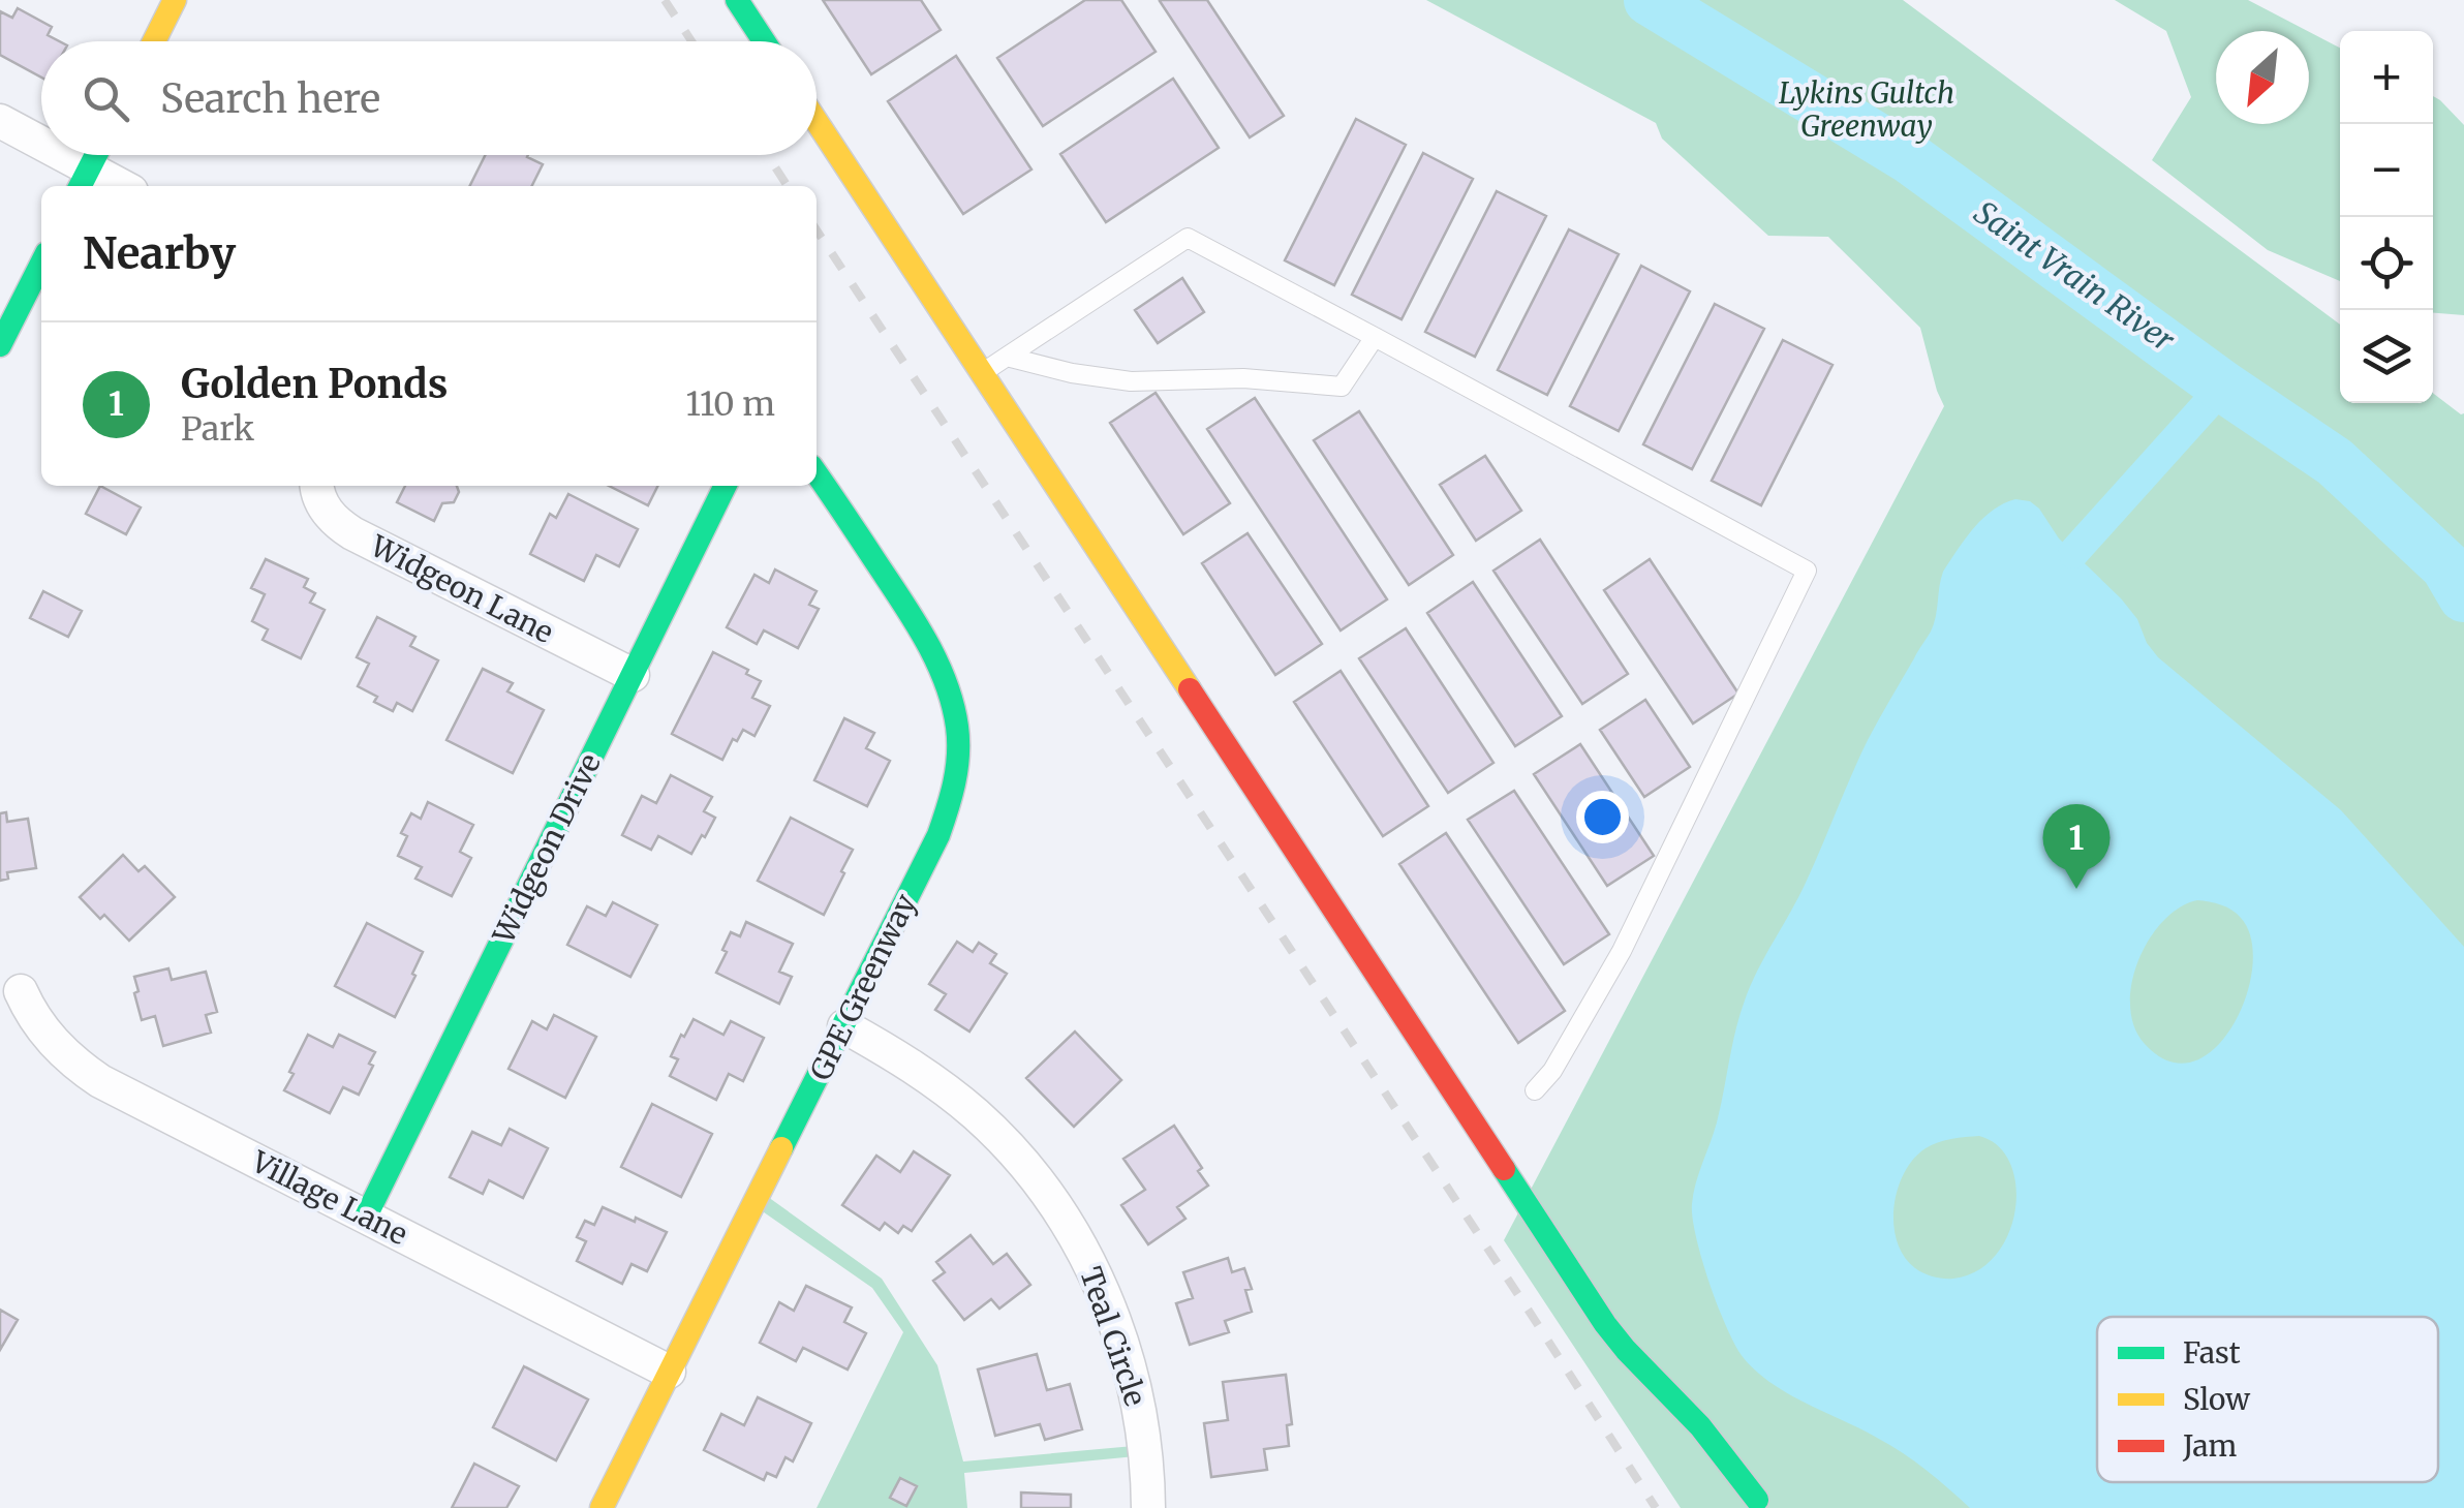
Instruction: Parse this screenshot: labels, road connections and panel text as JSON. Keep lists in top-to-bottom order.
{
  "streets": {
    "street": [
      "Widgeon Lane",
      "Widgeon Drive",
      "GPE Greenway",
      "Village Lane",
      "Teal Circle"
    ]
  },
  "crossings": [
    ["Widgeon Lane", "Widgeon Drive"],
    ["Widgeon Drive", "Village Lane"],
    ["GPE Greenway", "Village Lane"],
    ["GPE Greenway", "Teal Circle"]
  ],
  "water": ["Saint Vrain River"],
  "parks": ["Lykins Gultch Greenway"],
  "legend": ["Fast", "Slow", "Jam"],
  "north": "bottom left",
  "page": {
    "map_buttons": ["+", "−"],
    "search": "Search here",
    "heading": "Nearby",
    "list": [
      {
        "mark": "1",
        "name": "Golden Ponds",
        "note": "Park",
        "value": "110 m"
      }
    ],
    "pins": "1"
  }
}
